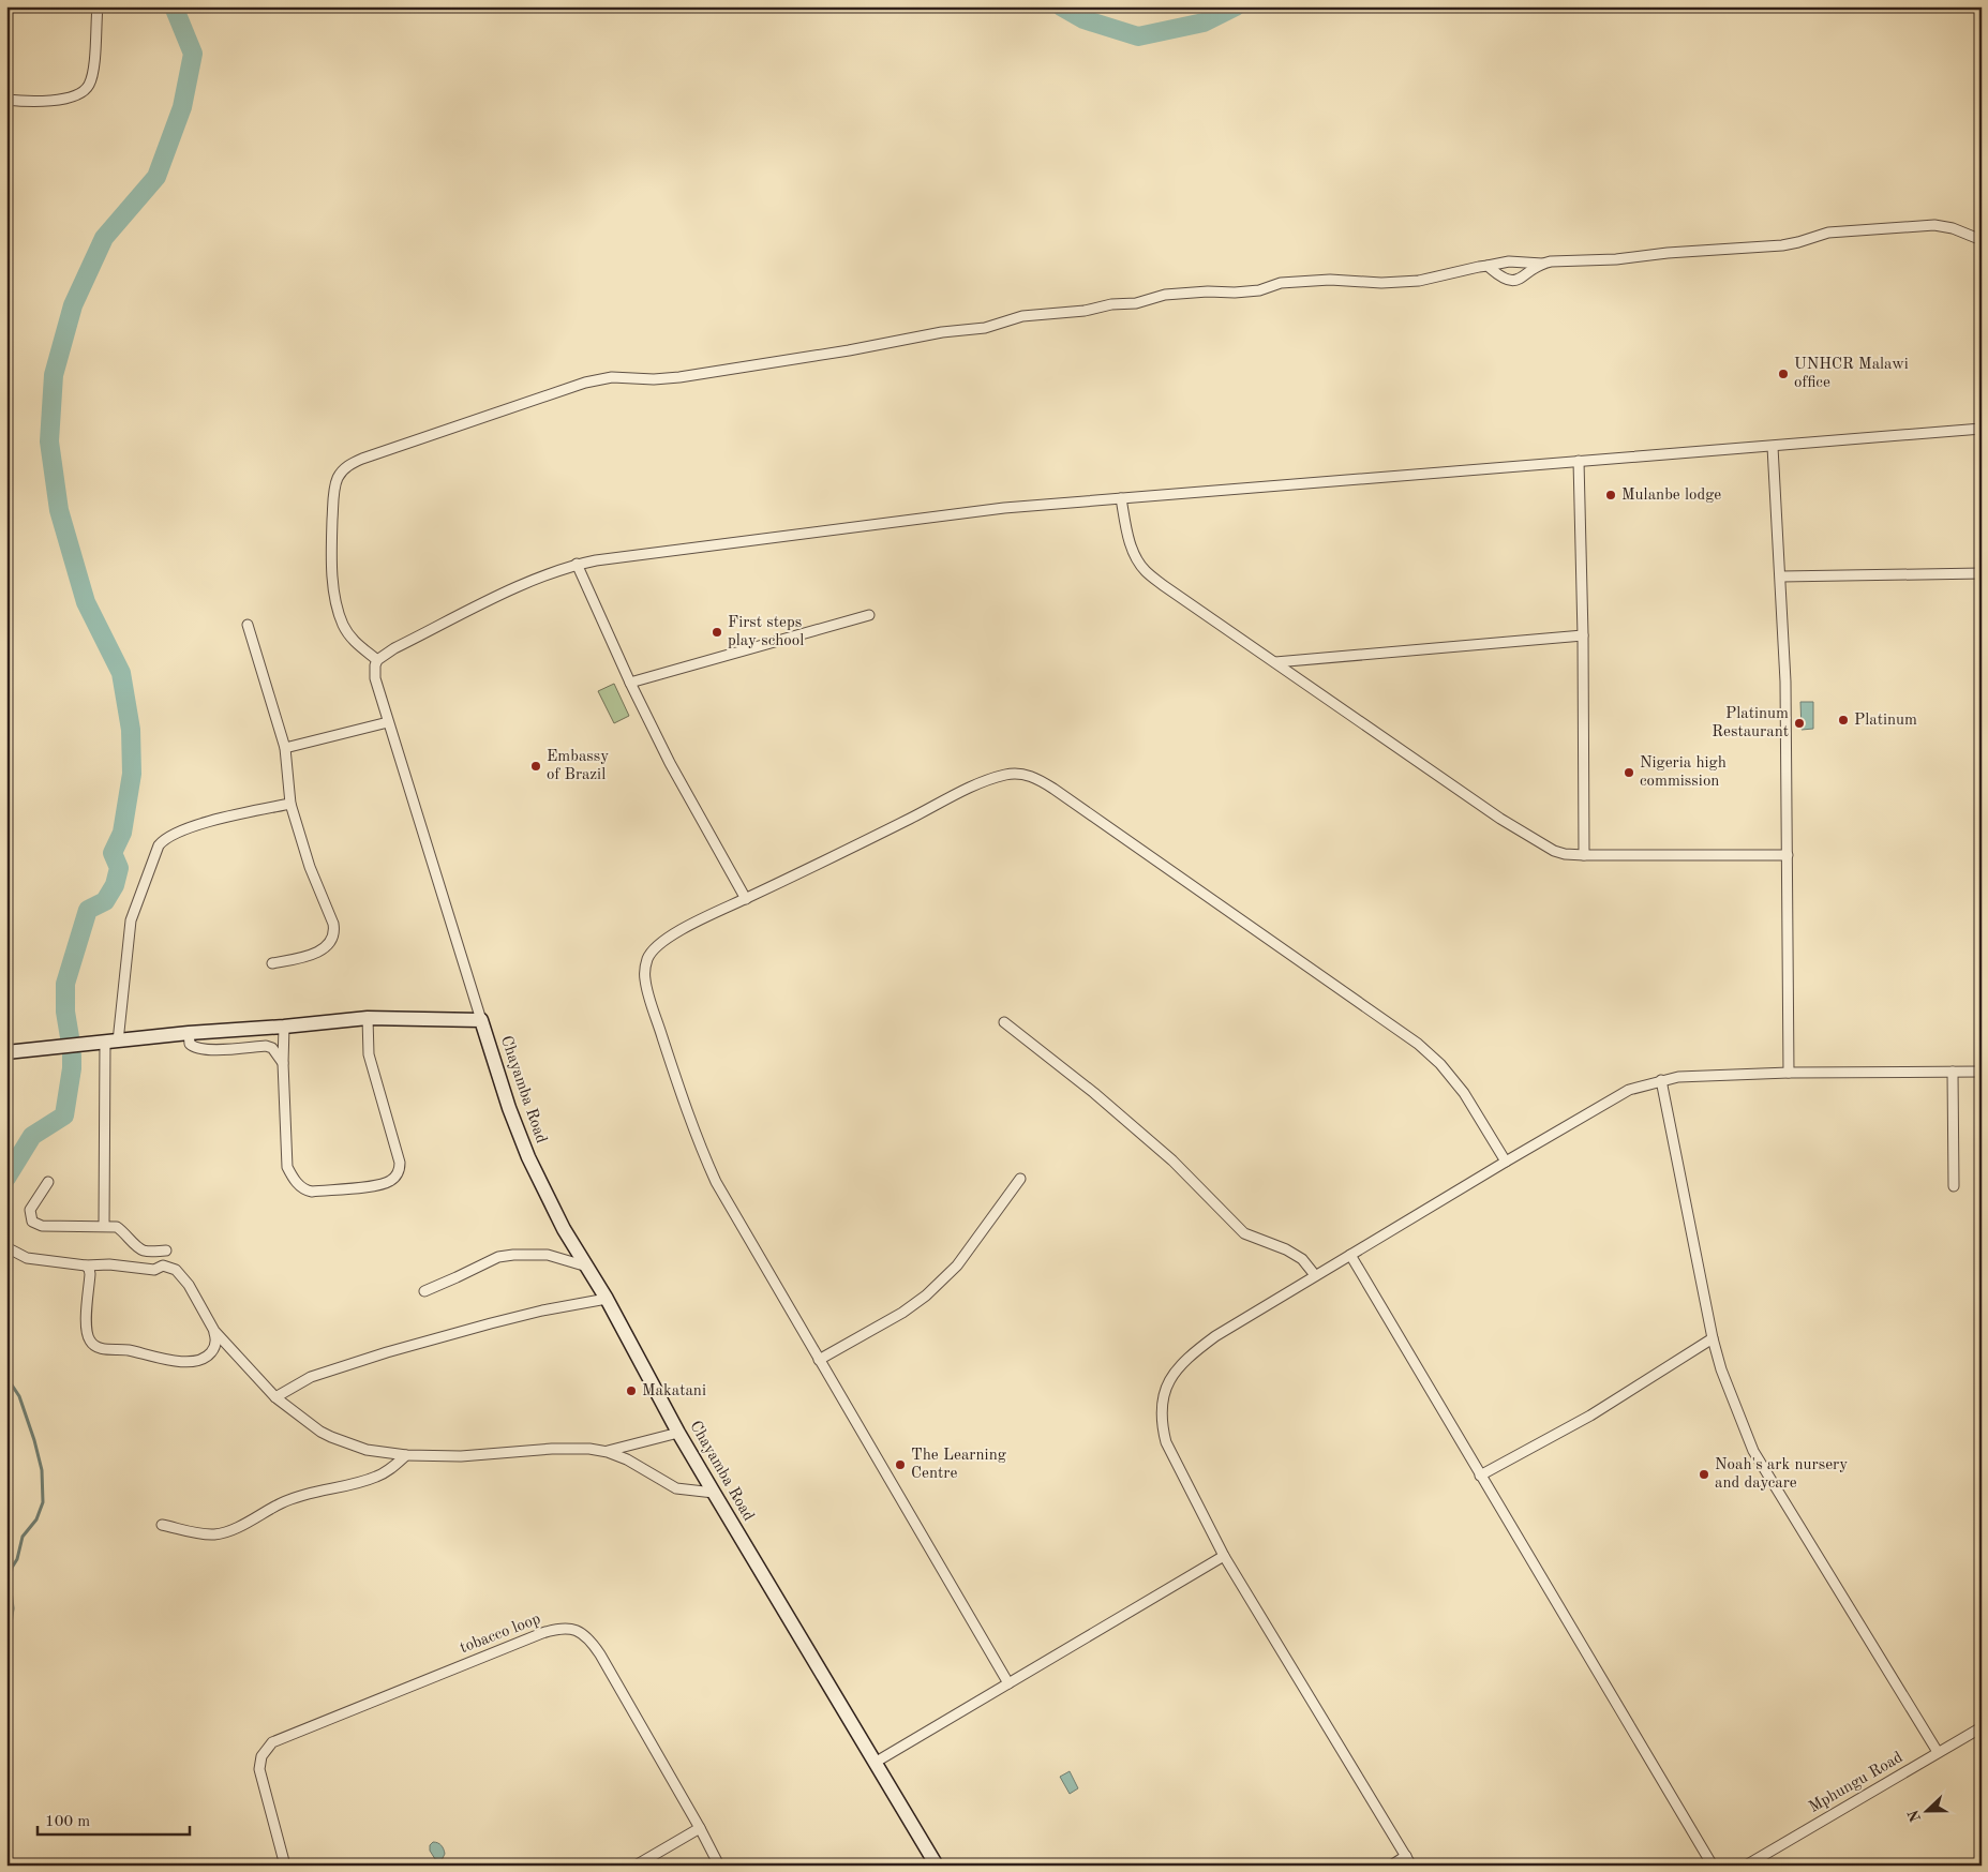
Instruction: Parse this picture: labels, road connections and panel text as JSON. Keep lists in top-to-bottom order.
{
  "streets": {
    "street": ["Chayamba Road", "tobacco loop", "Mphungu Road"]
  },
  "places": [
    "UNHCR Malawi office",
    "Mulanbe lodge",
    "First steps play school",
    "Platinum",
    "Platinum Restaurant",
    "Embassy of Brazil",
    "Nigeria high commission",
    "Makatani",
    "The Learning Centre",
    "Noah's ark nursery and daycare"
  ],
  "scale_bar": "100 m",
  "north": "left"
}
